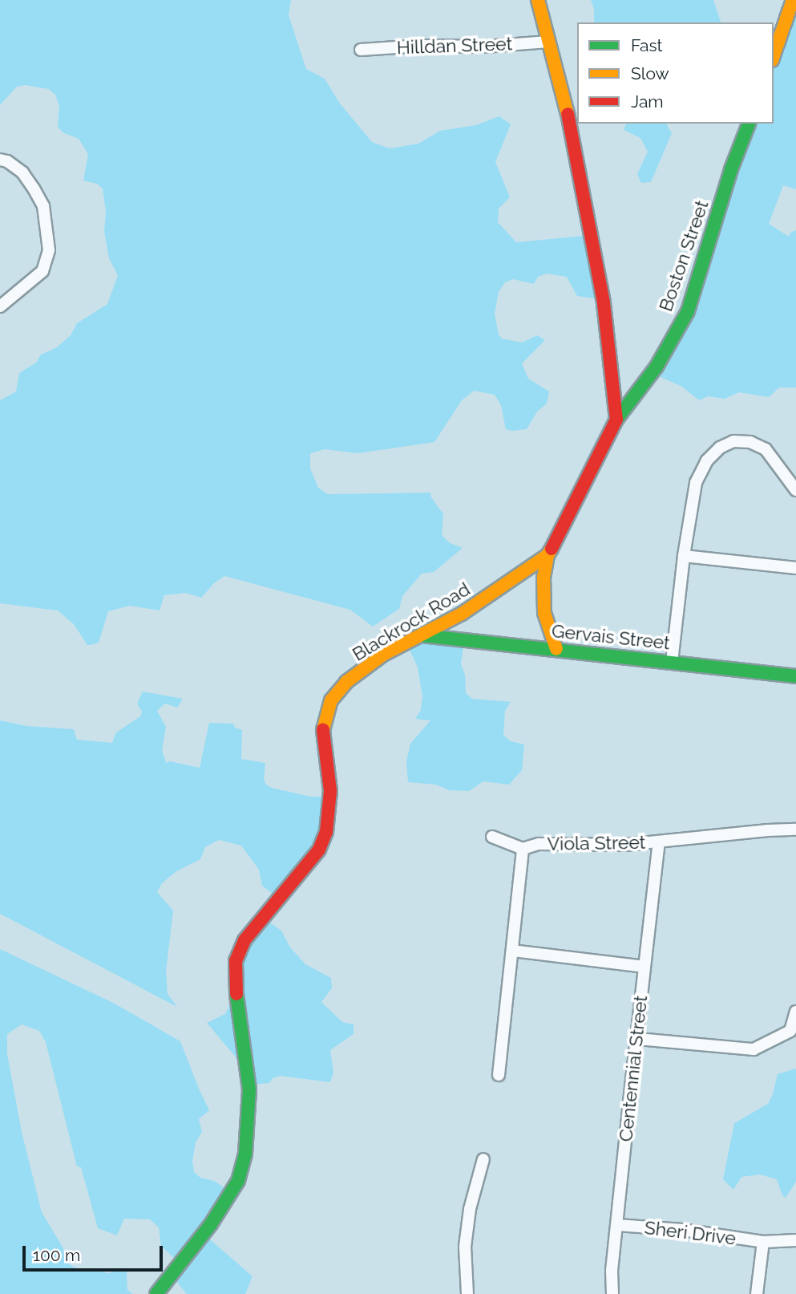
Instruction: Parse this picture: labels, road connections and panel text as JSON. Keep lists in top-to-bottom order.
{
  "streets": {
    "street": [
      "Hilldan Street",
      "Boston Street",
      "Blackrock Road",
      "Gervais Street",
      "Viola Street",
      "Centennial Street",
      "Sheri Drive"
    ]
  },
  "crossings": [
    ["Boston Street", "Blackrock Road"],
    ["Blackrock Road", "Gervais Street"],
    ["Viola Street", "Centennial Street"],
    ["Centennial Street", "Sheri Drive"]
  ],
  "legend": ["Fast", "Slow", "Jam"],
  "scale_bar": "100 m"
}
